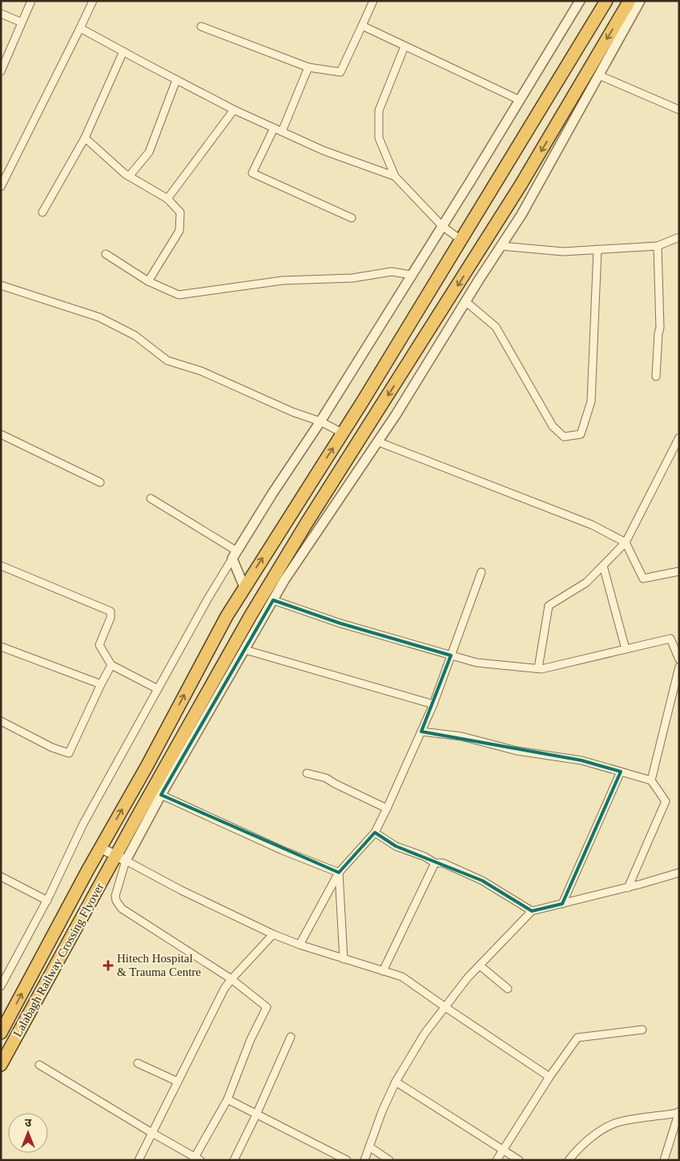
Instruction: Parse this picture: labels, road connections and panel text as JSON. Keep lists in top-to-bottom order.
{
  "streets": {
    "highway": ["Lalabagh Railway Crossing Flyover"]
  },
  "places": {
    "health": ["Hitech Hospital & Trauma Centre"]
  },
  "north": "top"
}
